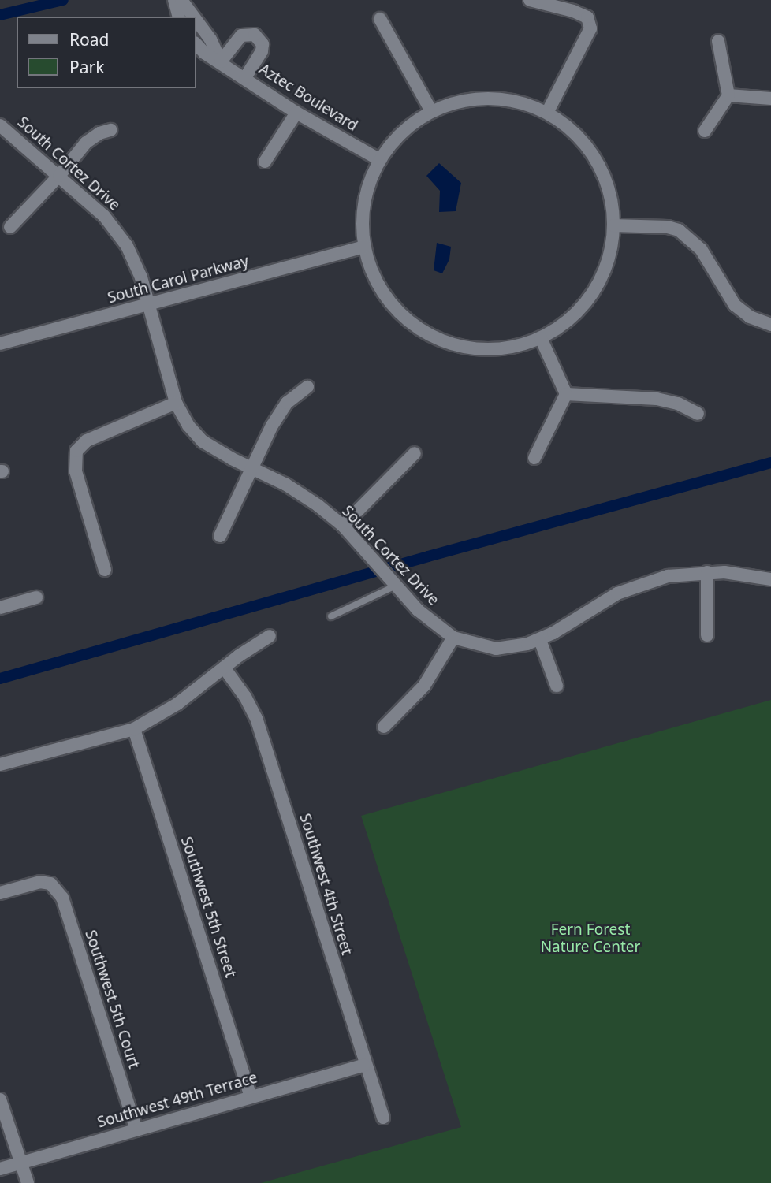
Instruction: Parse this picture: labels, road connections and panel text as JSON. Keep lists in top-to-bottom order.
{
  "streets": {
    "street": [
      "Aztec Boulevard",
      "South Cortez Drive",
      "South Carol Parkway",
      "Southwest 4th Street",
      "Southwest 5th Street",
      "Southwest 5th Court",
      "Southwest 49th Terrace"
    ]
  },
  "crossings": [
    ["South Cortez Drive", "South Carol Parkway"],
    ["Southwest 4th Street", "Southwest 49th Terrace"],
    ["Southwest 5th Street", "Southwest 49th Terrace"],
    ["Southwest 5th Court", "Southwest 49th Terrace"]
  ],
  "parks": ["Fern Forest Nature Center"],
  "legend": ["Road", "Park"]
}
